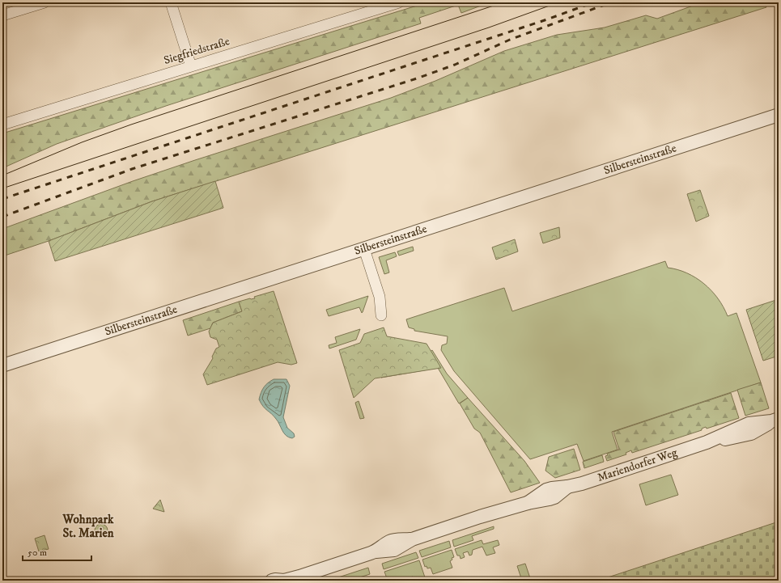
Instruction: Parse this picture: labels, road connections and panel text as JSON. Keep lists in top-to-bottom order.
{
  "streets": {
    "street": ["Siegfriedstraße", "Silbersteinstraße", "Mariendorfer Weg"]
  },
  "districts": ["Wohnpark St. Marien"],
  "scale_bar": "50 m"
}
